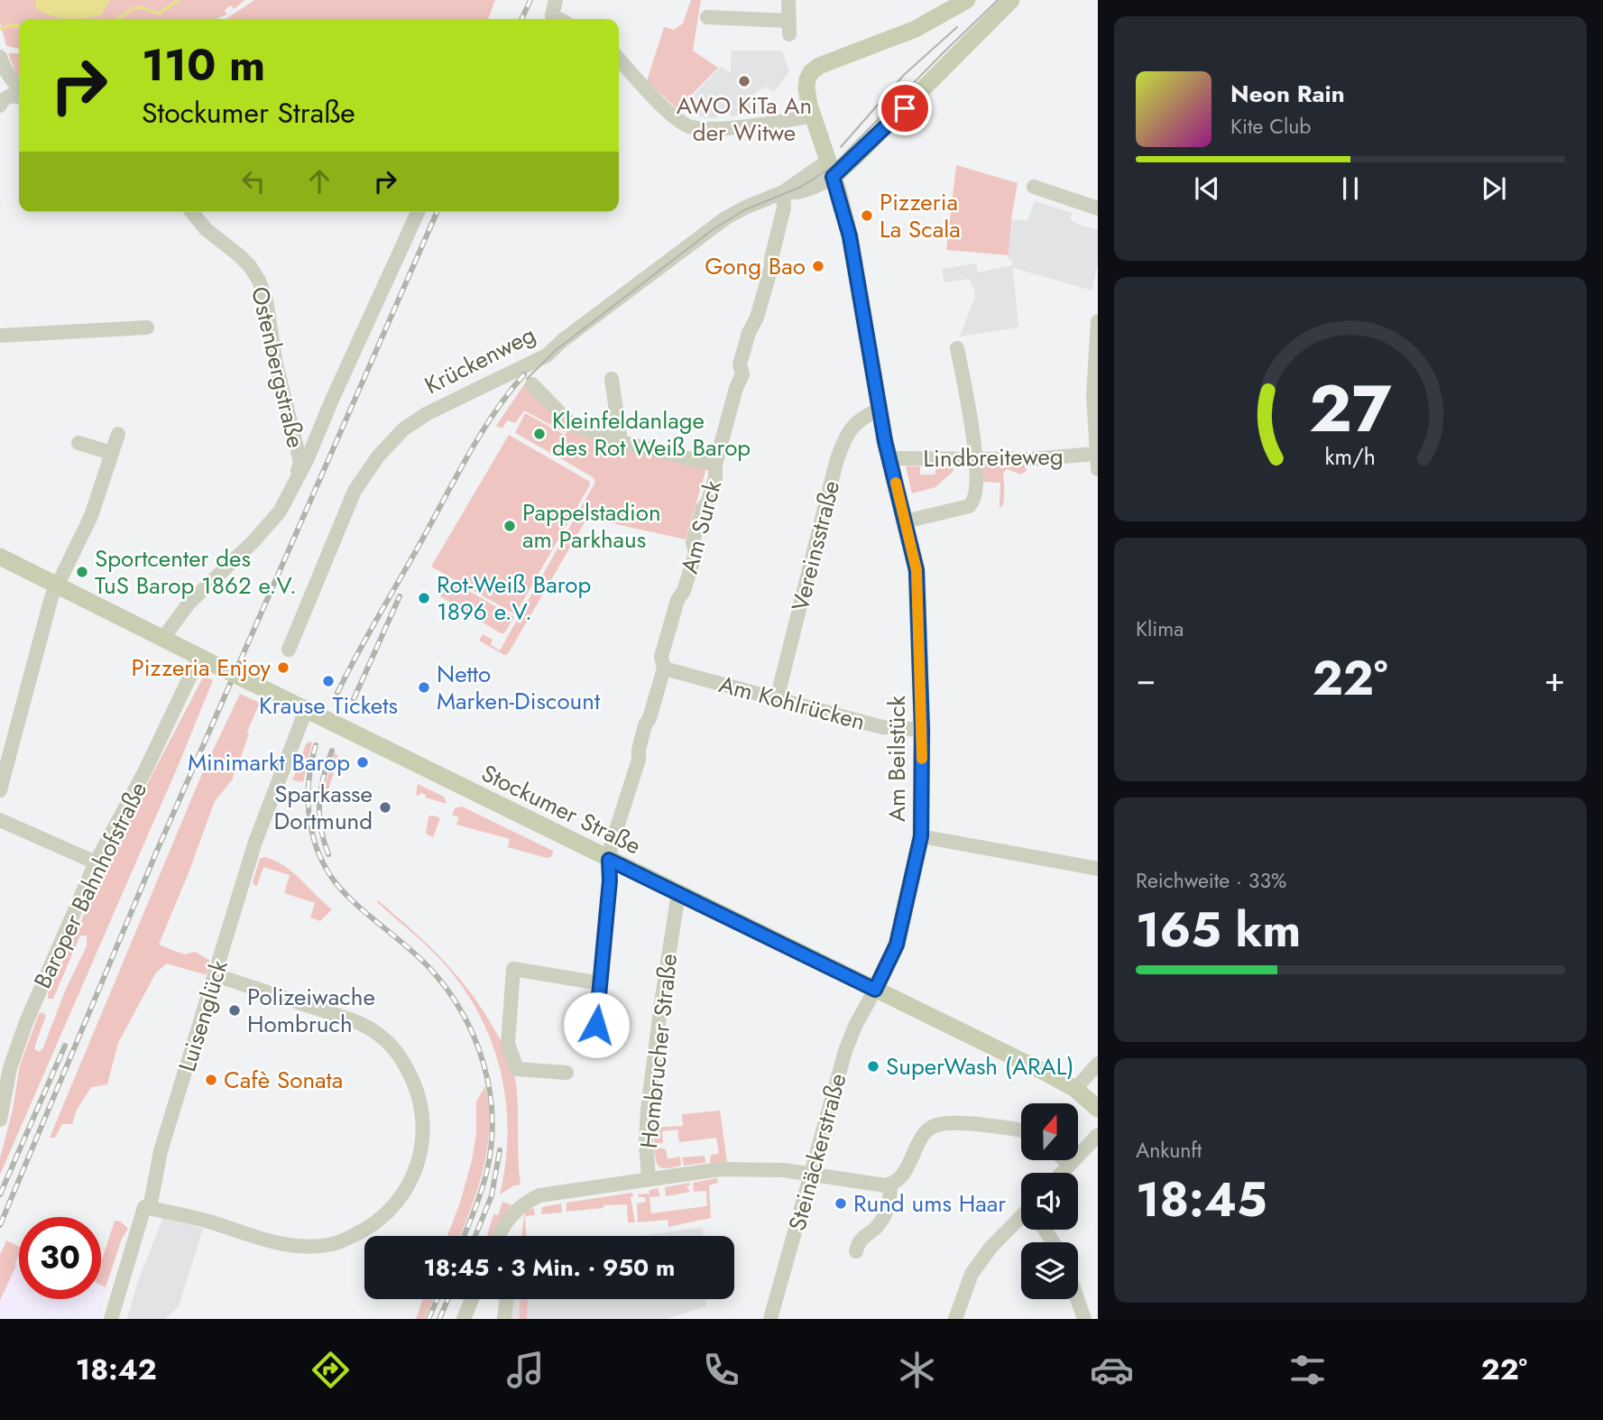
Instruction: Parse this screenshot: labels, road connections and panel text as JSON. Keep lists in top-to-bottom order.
{
  "streets": {
    "main road": ["Krückenweg", "Am Beilstück", "Stockumer Straße"],
    "street": [
      "Ostenbergstraße",
      "Lindbreiteweg",
      "Am Surck",
      "Vereinsstraße",
      "Am Kohlrücken",
      "Baroper Bahnhofstraße",
      "Luisenglück",
      "Hombrucher Straße",
      "Steinäckerstraße"
    ]
  },
  "crossings": [
    ["Krückenweg", "Am Surck"],
    ["Krückenweg", "Am Beilstück"],
    ["Ostenbergstraße", "Stockumer Straße"],
    ["Lindbreiteweg", "Am Beilstück"],
    ["Am Surck", "Am Kohlrücken"],
    ["Am Surck", "Stockumer Straße"],
    ["Vereinsstraße", "Am Kohlrücken"],
    ["Vereinsstraße", "Am Beilstück"],
    ["Am Kohlrücken", "Am Beilstück"],
    ["Am Beilstück", "Stockumer Straße"],
    ["Am Beilstück", "Steinäckerstraße"],
    ["Stockumer Straße", "Baroper Bahnhofstraße"],
    ["Stockumer Straße", "Luisenglück"],
    ["Stockumer Straße", "Hombrucher Straße"],
    ["Stockumer Straße", "Steinäckerstraße"]
  ],
  "places": [
    "AWO KiTa An der Witwe",
    "Pizzeria La Scala",
    "Gong Bao",
    "Kleinfeldanlage des Rot Weiß Barop",
    "Pappelstadion am Parkhaus",
    "Sportcenter des TuS Barop 1862 e.V.",
    "Rot-Weiß Barop 1896 e.V.",
    "Pizzeria Enjoy",
    "Krause Tickets",
    "Netto Marken-Discount",
    "Minimarkt Barop",
    "Sparkasse Dortmund",
    "Polizeiwache Hombruch",
    "SuperWash (ARAL)",
    "Cafè Sonata",
    "Rund ums Haar"
  ],
  "north": "top",
  "page": {
    "turn": ["110 m", "Stockumer Straße"],
    "song": ["Neon Rain", "Kite Club"],
    "tile": [
      "Klima",
      ["Reichweite · 33%", "165 km"],
      ["Ankunft", "18:45"]
    ],
    "heat": ["−", "22°", "+"],
    "limit": "30",
    "trip": "18:45 · 3 Min. · 950 m",
    "tabs": ["18:42", "22°"],
    "gauge": ["27", "km/h"]
  }
}
